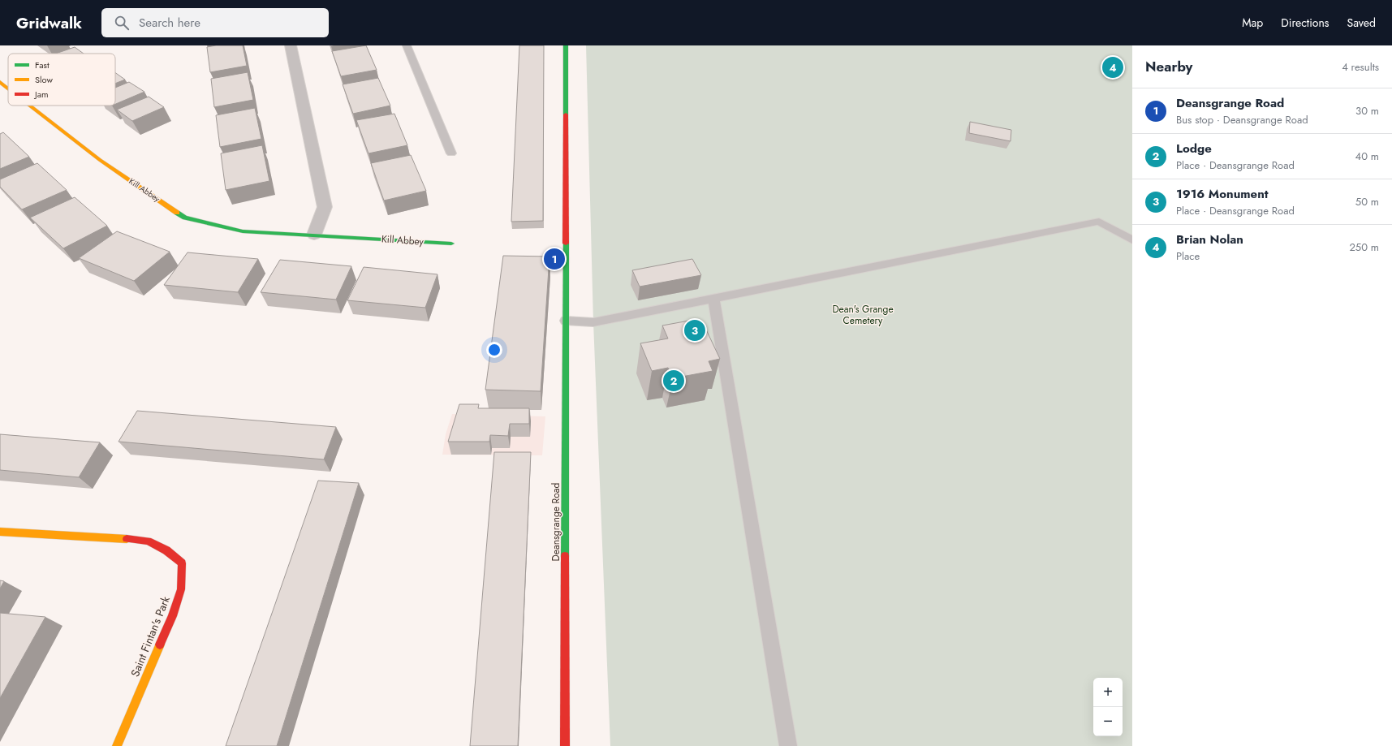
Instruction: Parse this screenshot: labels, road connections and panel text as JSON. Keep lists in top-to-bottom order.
{
  "streets": {
    "street": ["Kill Abbey", "Deansgrange Road", "Saint Fintan's Park"]
  },
  "parks": ["Dean's Grange Cemetery"],
  "legend": ["Fast", "Slow", "Jam"],
  "page": {
    "header": "Gridwalk",
    "search": "Search here",
    "nav": ["Map", "Directions", "Saved"],
    "heading": ["Nearby", "4 results"],
    "pins": [
      "4",
      "1",
      "3",
      "2"
    ],
    "list": [
      {
        "mark": "1",
        "name": "Deansgrange Road",
        "note": "Bus stop · Deansgrange Road",
        "value": "30 m"
      },
      {
        "mark": "2",
        "name": "Lodge",
        "note": "Place · Deansgrange Road",
        "value": "40 m"
      },
      {
        "mark": "3",
        "name": "1916 Monument",
        "note": "Place · Deansgrange Road",
        "value": "50 m"
      },
      {
        "mark": "4",
        "name": "Brian Nolan",
        "note": "Place",
        "value": "250 m"
      }
    ],
    "map_buttons": ["+", "−"]
  }
}
